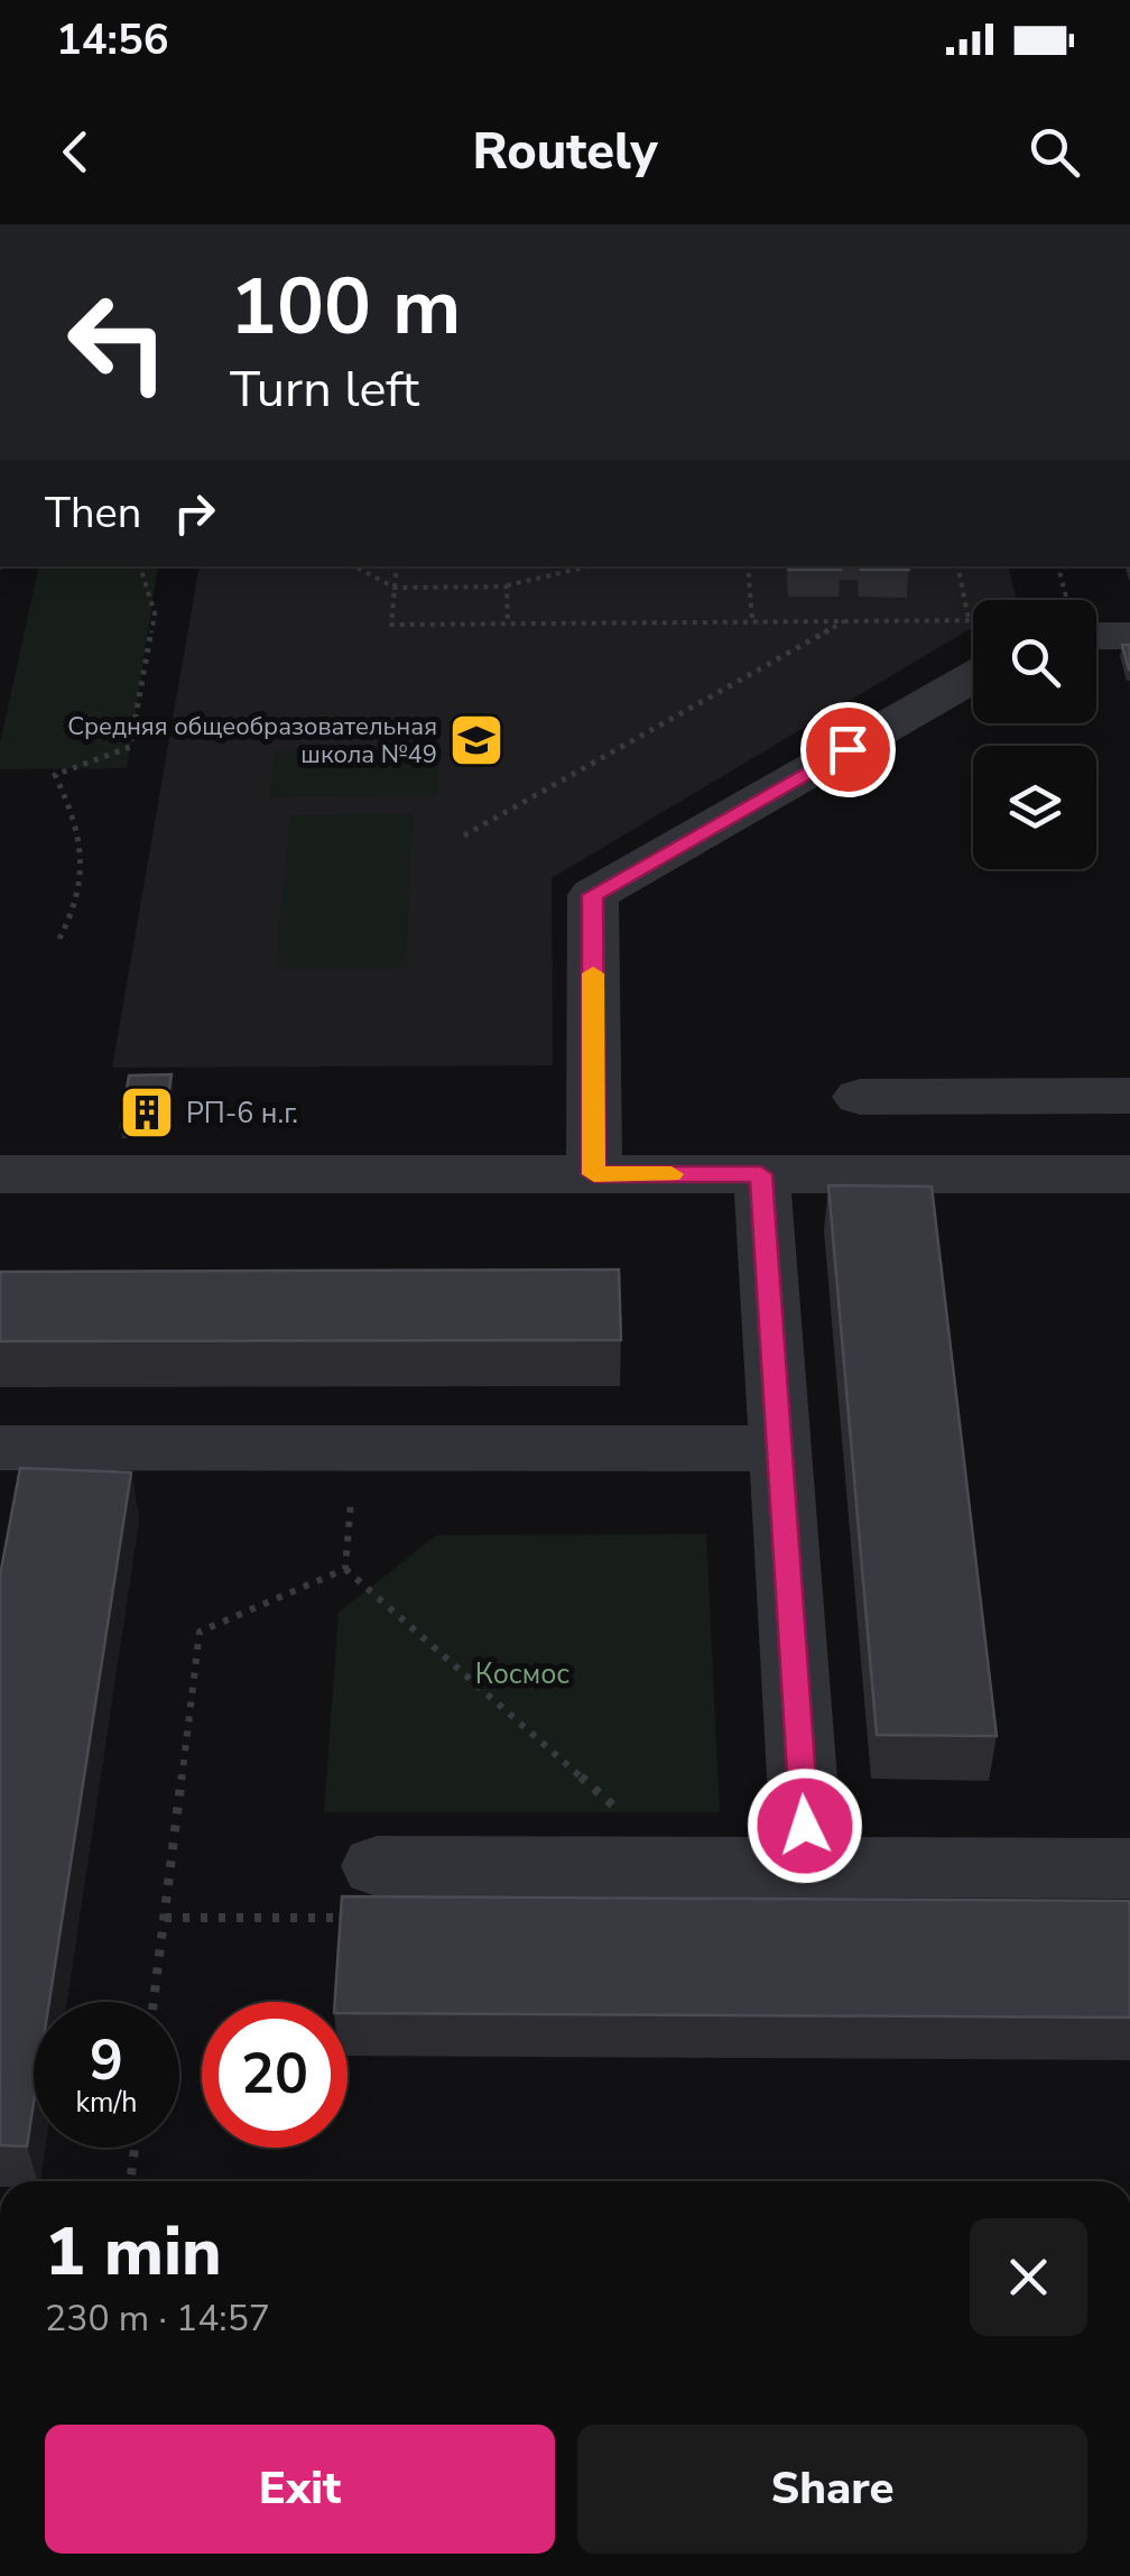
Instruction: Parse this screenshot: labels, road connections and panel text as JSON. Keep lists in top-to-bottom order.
{
  "parks": ["Космос"],
  "places": {
    "school or university": ["Средняя общеобразовательная школа №49"],
    "building": ["РП-6 н.г."]
  },
  "page": {
    "status": "14:56",
    "header": "Routely",
    "turn": ["100 m", "Turn left"],
    "then": "Then",
    "speed": "9 km/h",
    "limit": "20",
    "heading": ["1 min", "230 m · 14:57"],
    "buttons": ["Exit", "Share"]
  }
}
